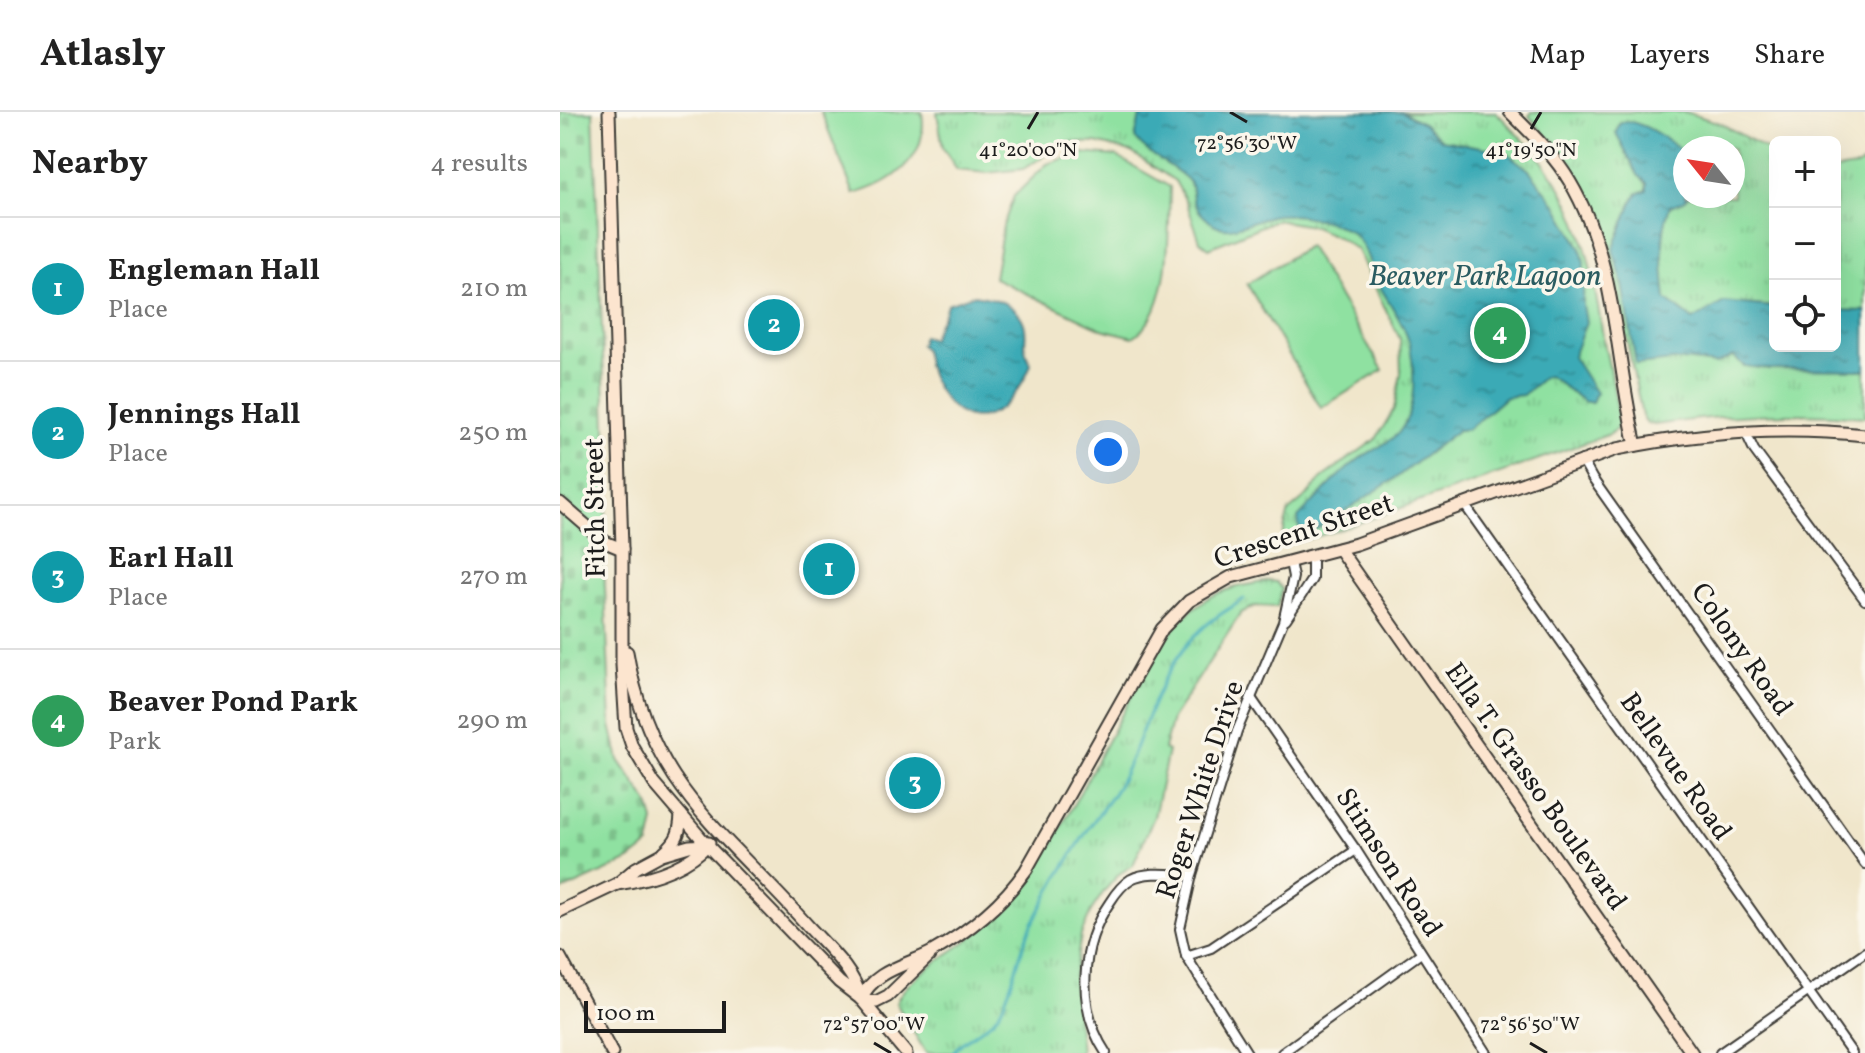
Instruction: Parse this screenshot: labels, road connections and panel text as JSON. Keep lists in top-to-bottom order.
{
  "streets": {
    "main road": ["Fitch Street", "Crescent Street", "Ella T. Grasso Boulevard"],
    "street": [
      "Colony Road",
      "Bellevue Road",
      "Roger White Drive",
      "Stimson Road"
    ]
  },
  "crossings": [
    ["Fitch Street", "Crescent Street"],
    ["Crescent Street", "Colony Road"],
    ["Crescent Street", "Bellevue Road"],
    ["Crescent Street", "Ella T. Grasso Boulevard"],
    ["Crescent Street", "Roger White Drive"],
    ["Roger White Drive", "Stimson Road"]
  ],
  "water": ["Beaver Park Lagoon"],
  "scale_bar": "100 m",
  "north": "top left",
  "page": {
    "header": "Atlasly",
    "nav": ["Map", "Layers", "Share"],
    "heading": ["Nearby", "4 results"],
    "map_buttons": ["+", "−"],
    "list": [
      {
        "mark": "1",
        "name": "Engleman Hall",
        "note": "Place",
        "value": "210 m"
      },
      {
        "mark": "2",
        "name": "Jennings Hall",
        "note": "Place",
        "value": "250 m"
      },
      {
        "mark": "3",
        "name": "Earl Hall",
        "note": "Place",
        "value": "270 m"
      },
      {
        "mark": "4",
        "name": "Beaver Pond Park",
        "note": "Park",
        "value": "290 m"
      }
    ],
    "pins": [
      "2",
      "4",
      "1",
      "3"
    ],
    "scale": "100 m"
  },
  "coordinates": [
    "72°56'30\"W",
    "41°20'00\"N",
    "41°19'50\"N",
    "72°57'00\"W",
    "72°56'50\"W"
  ]
}
